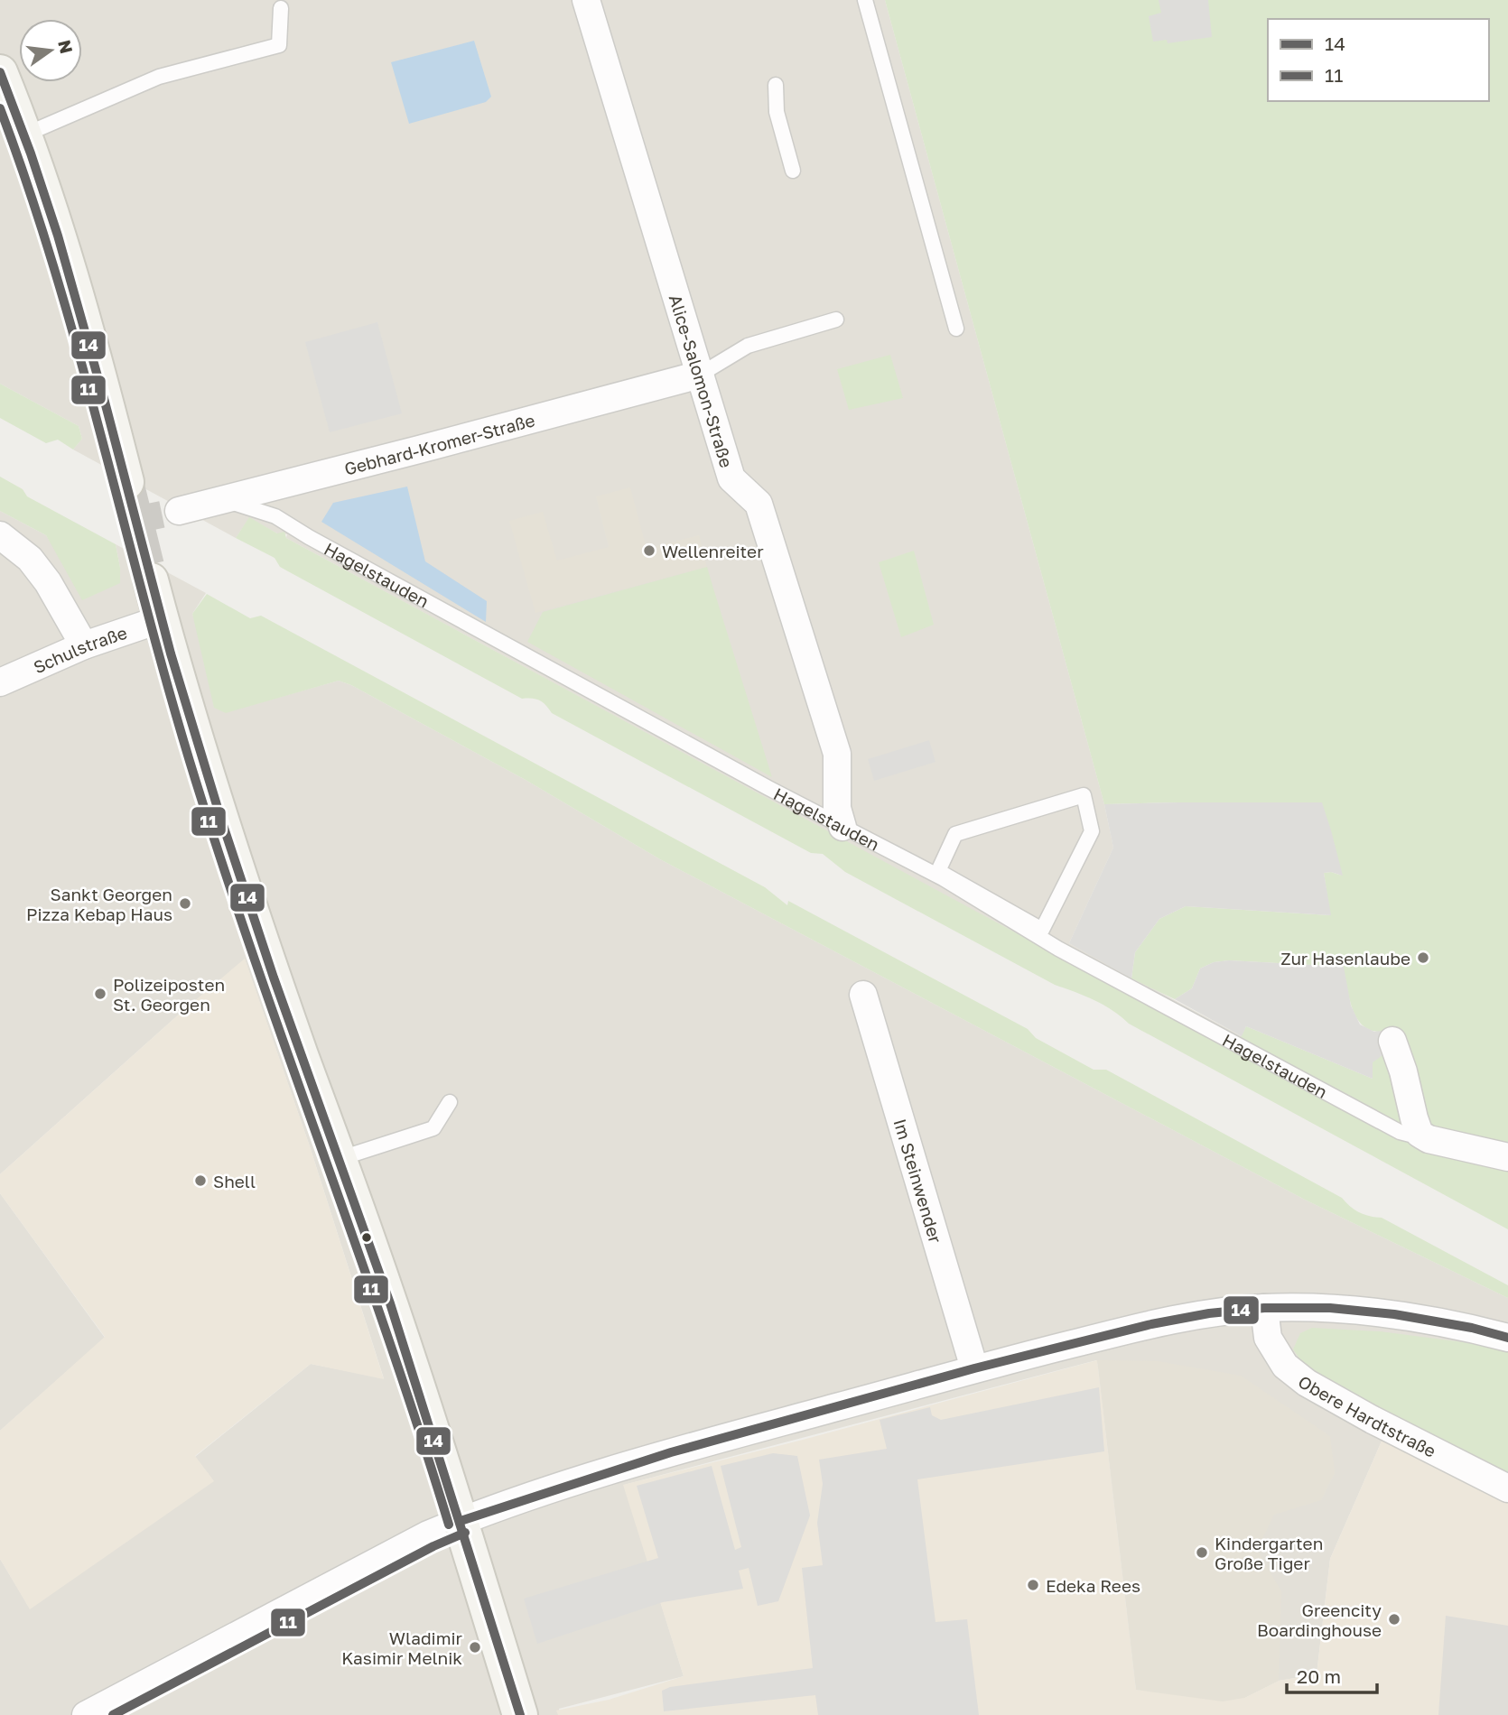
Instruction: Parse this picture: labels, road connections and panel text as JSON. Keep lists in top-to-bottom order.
{
  "streets": {
    "street": [
      "Alice-Salomon-Straße",
      "Gebhard-Kromer-Straße",
      "Hagelstauden",
      "Schulstraße",
      "Im Steinwender",
      "Obere Hardtstraße"
    ]
  },
  "crossings": [
    ["Alice-Salomon-Straße", "Gebhard-Kromer-Straße"],
    ["Alice-Salomon-Straße", "Hagelstauden"],
    ["Gebhard-Kromer-Straße", "Hagelstauden"]
  ],
  "places": [
    "Wellenreiter",
    "Sankt Georgen Pizza Kebap Haus",
    "Zur Hasenlaube",
    "Polizeiposten St. Georgen",
    "Shell",
    "Kindergarten Große Tiger",
    "Edeka Rees",
    "Greencity Boardinghouse",
    "Wladimir Kasimir Melnik"
  ],
  "lines": ["transit line 14", "transit line 11"],
  "legend": ["14", "11"],
  "scale_bar": "20 m",
  "north": "right"
}
